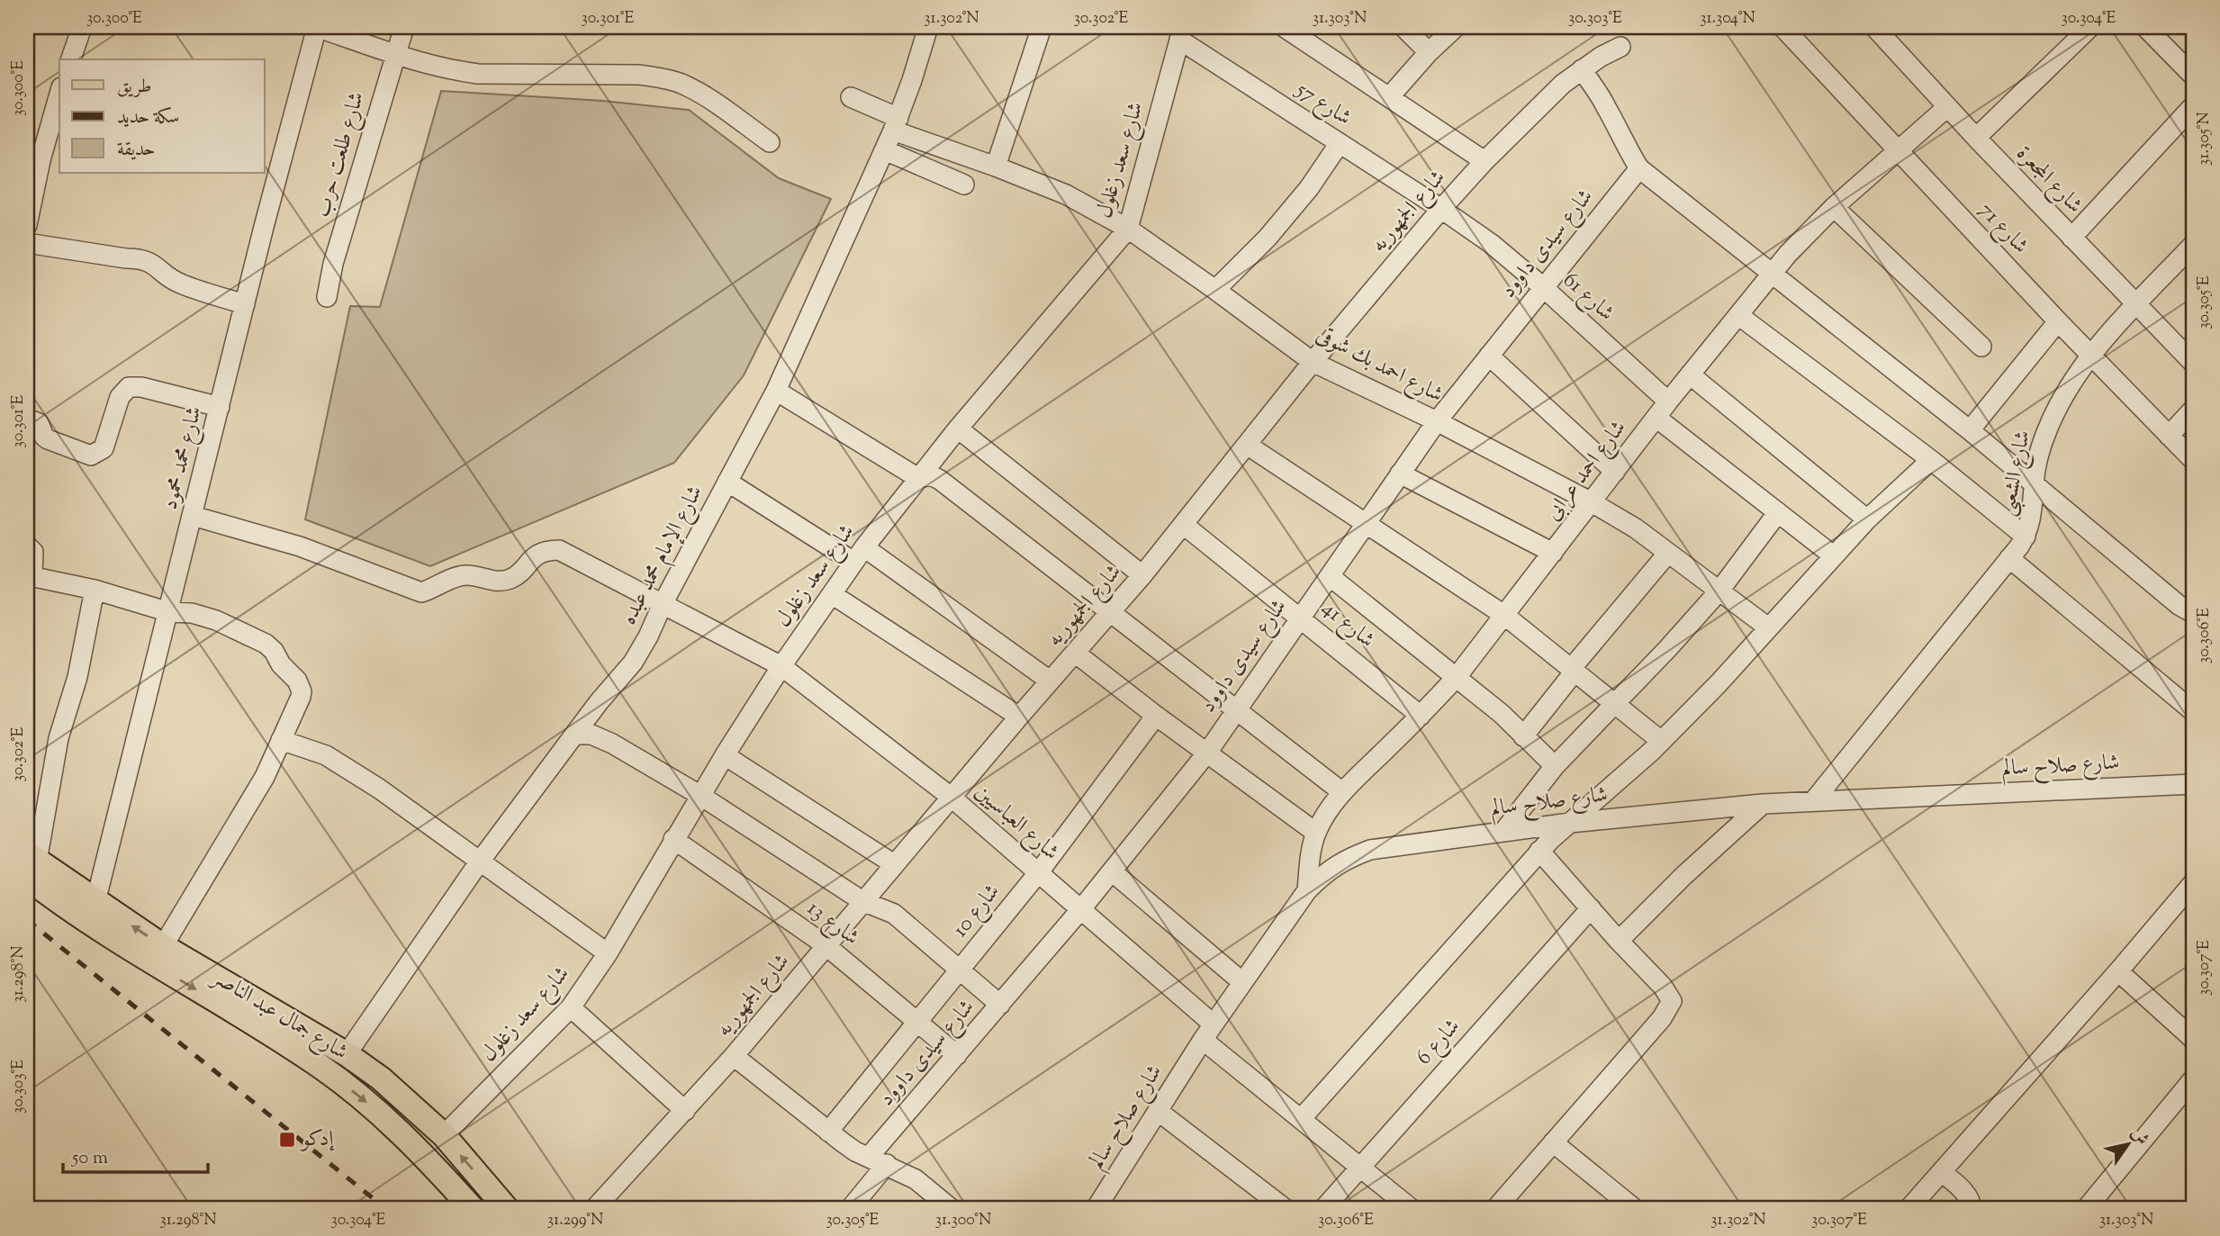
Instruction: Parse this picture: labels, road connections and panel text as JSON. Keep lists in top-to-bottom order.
{
  "streets": {
    "main road": ["شارع جمال عبد الناصر"],
    "street": [
      "شارع 57",
      "شارع طلعت حرب",
      "شارع سعد زغلول",
      "شارع المجعرة",
      "شارع الجمهوريه",
      "شارع 71",
      "شارع سيدى داوود",
      "شارع 61",
      "شارع احمد بك شوقى",
      "شارع محمد محمود",
      "شارع احمد عرابى",
      "شارع الشعبى",
      "شارع الإمام محمد عبده",
      "شارع 41",
      "شارع صلاح سالم",
      "شارع العباسيين",
      "شارع 10",
      "شارع 13",
      "شارع 6"
    ]
  },
  "crossings": [
    ["شارع 57", "شارع سعد زغلول"],
    ["شارع 57", "شارع الجمهوريه"],
    ["شارع 57", "شارع 61"],
    ["شارع سعد زغلول", "شارع احمد بك شوقى"],
    ["شارع سعد زغلول", "شارع العباسيين"],
    ["شارع سعد زغلول", "شارع 13"],
    ["شارع سعد زغلول", "شارع جمال عبد الناصر"],
    ["شارع المجعرة", "شارع احمد عرابى"],
    ["شارع المجعرة", "شارع الشعبى"],
    ["شارع الجمهوريه", "شارع 61"],
    ["شارع الجمهوريه", "شارع احمد بك شوقى"],
    ["شارع الجمهوريه", "شارع 41"],
    ["شارع الجمهوريه", "شارع العباسيين"],
    ["شارع الجمهوريه", "شارع 13"],
    ["شارع 71", "شارع احمد عرابى"],
    ["شارع 71", "شارع الشعبى"],
    ["شارع سيدى داوود", "شارع 61"],
    ["شارع سيدى داوود", "شارع احمد بك شوقى"],
    ["شارع سيدى داوود", "شارع 41"],
    ["شارع سيدى داوود", "شارع العباسيين"],
    ["شارع سيدى داوود", "شارع 13"],
    ["شارع 61", "شارع احمد عرابى"],
    ["شارع احمد بك شوقى", "شارع احمد عرابى"],
    ["شارع احمد بك شوقى", "شارع الإمام محمد عبده"],
    ["شارع محمد محمود", "شارع العباسيين"],
    ["شارع محمد محمود", "شارع جمال عبد الناصر"],
    ["شارع احمد عرابى", "شارع 41"],
    ["شارع احمد عرابى", "شارع صلاح سالم"],
    ["شارع الشعبى", "شارع صلاح سالم"],
    ["شارع الإمام محمد عبده", "شارع العباسيين"],
    ["شارع الإمام محمد عبده", "شارع جمال عبد الناصر"],
    ["شارع صلاح سالم", "شارع العباسيين"],
    ["شارع العباسيين", "شارع 10"],
    ["شارع العباسيين", "شارع 6"],
    ["شارع 10", "شارع 13"]
  ],
  "places": {
    "transit": ["إدكو"]
  },
  "legend": ["طريق", "سكة حديد", "حديقة"],
  "scale_bar": "50 m",
  "north": "top right",
  "coordinates": [
    "30.300°E",
    "30.301°E",
    "31.302°N",
    "30.302°E",
    "31.303°N",
    "30.303°E",
    "31.304°N",
    "30.304°E",
    "31.305°N",
    "30.305°E",
    "30.306°E",
    "30.307°E",
    "31.298°N",
    "31.299°N",
    "31.300°N"
  ]
}
